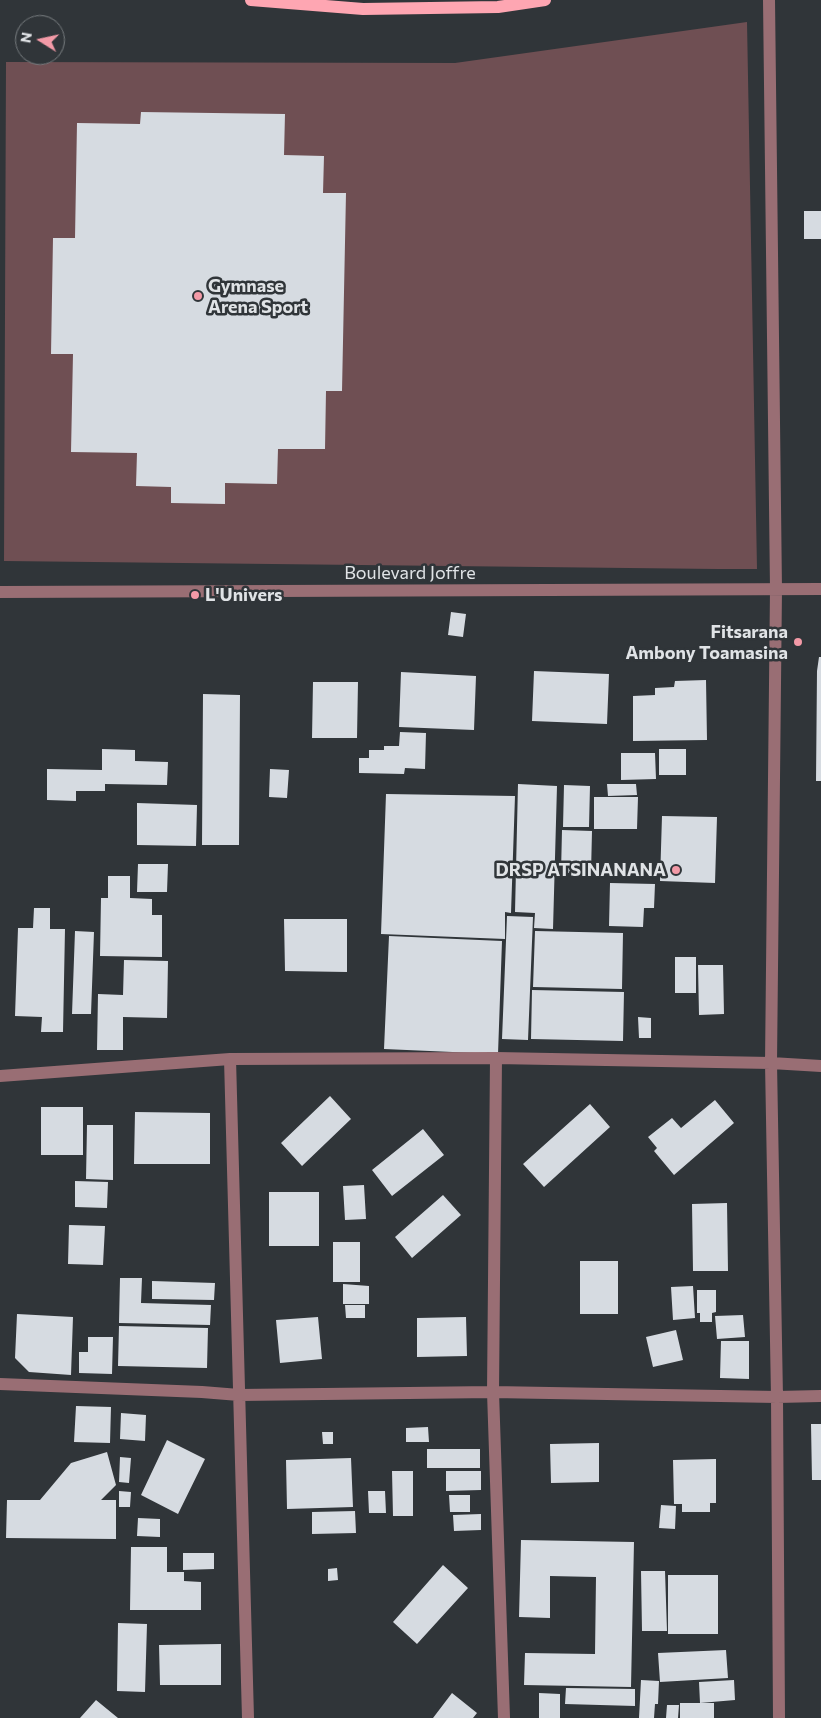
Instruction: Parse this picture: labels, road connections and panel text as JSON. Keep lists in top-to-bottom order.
{
  "streets": {
    "street": ["Boulevard Joffre"]
  },
  "places": [
    "Gymnase Arena Sport",
    "L'Univers",
    "Fitsarana Ambony Toamasina",
    "DRSP ATSINANANA"
  ],
  "north": "left"
}
